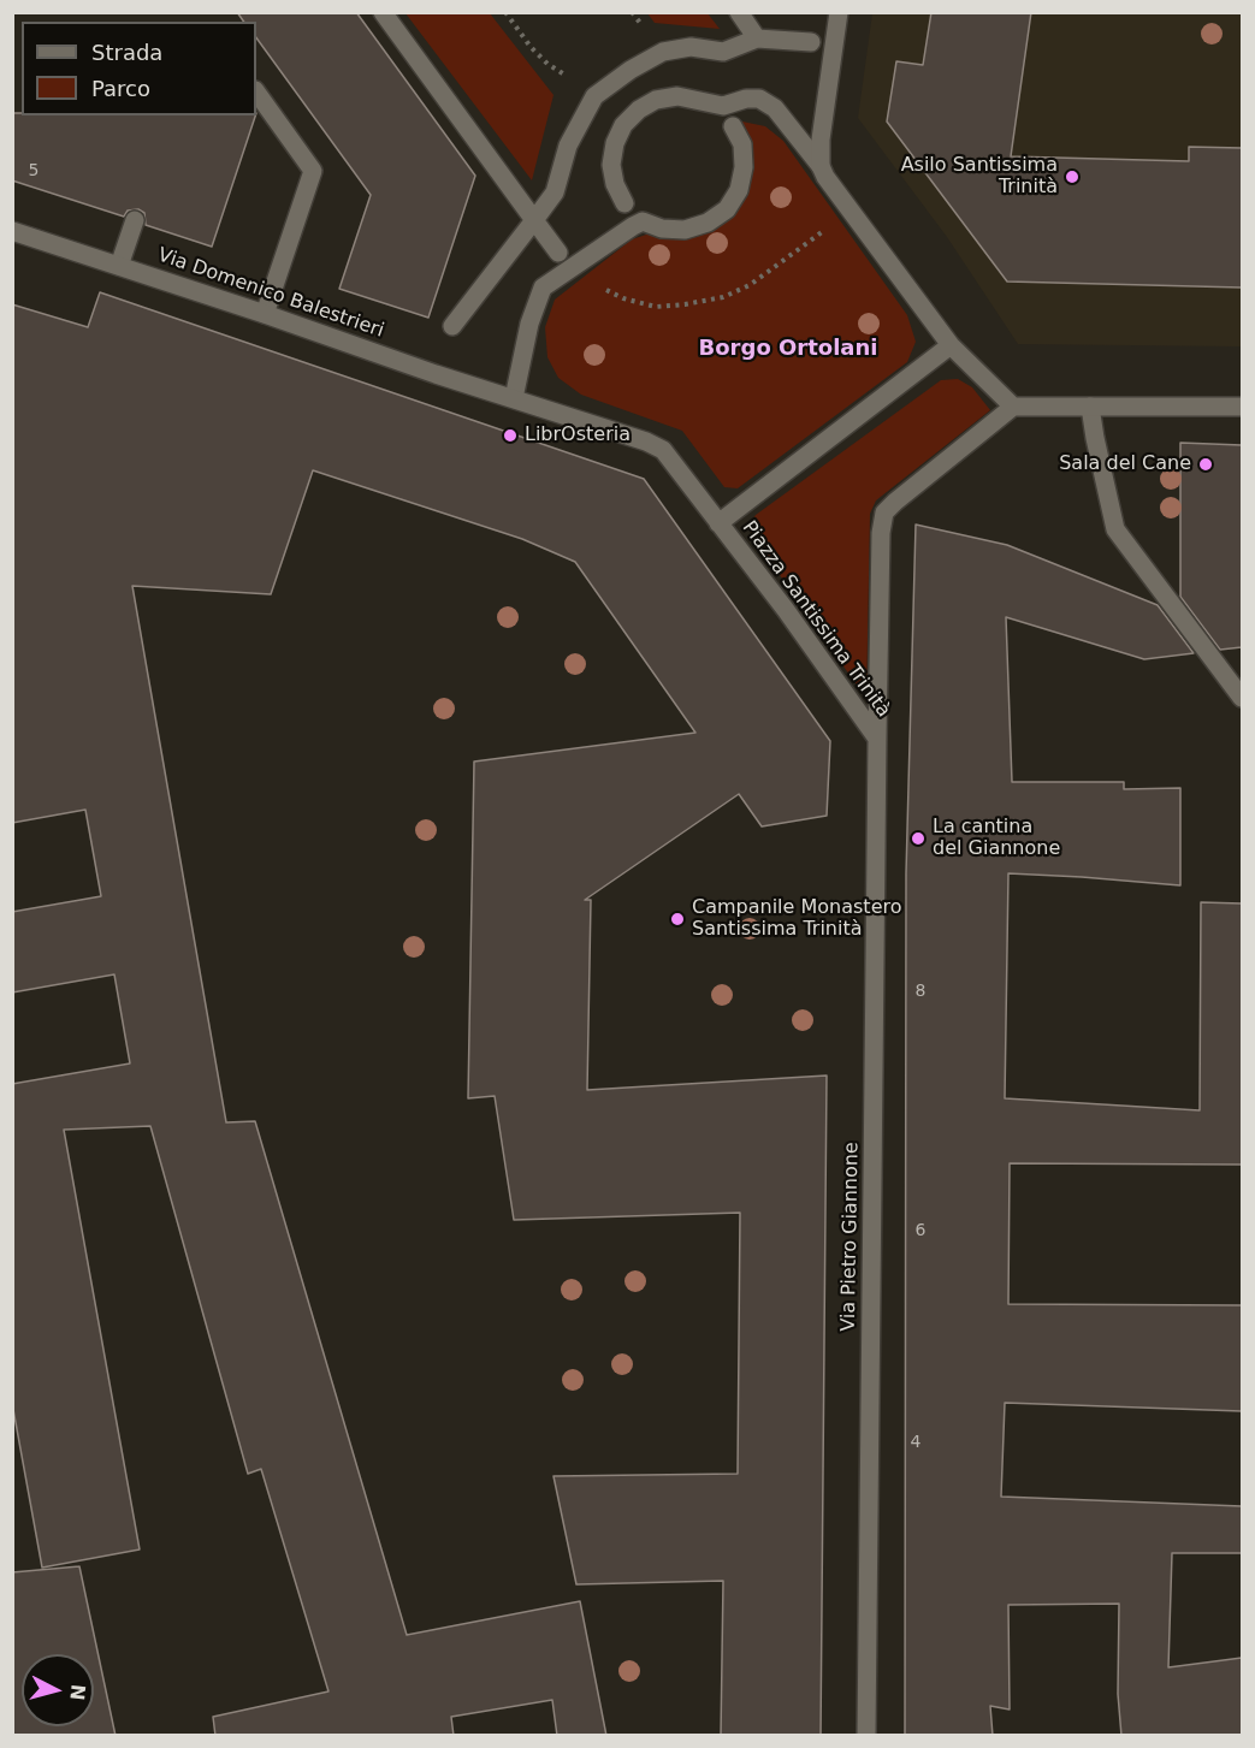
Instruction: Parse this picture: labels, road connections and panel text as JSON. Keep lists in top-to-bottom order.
{
  "streets": {
    "street": ["Via Domenico Balestrieri", "Piazza Santissima Trinità", "Via Pietro Giannone"]
  },
  "crossings": [
    ["Via Domenico Balestrieri", "Piazza Santissima Trinità"],
    ["Piazza Santissima Trinità", "Via Pietro Giannone"]
  ],
  "districts": ["Borgo Ortolani"],
  "places": [
    "Asilo Santissima Trinità",
    "LibrOsteria",
    "Sala del Cane",
    "La cantina del Giannone",
    "Campanile Monastero Santissima Trinità"
  ],
  "house_numbers": [
    "5",
    "8",
    "6",
    "4"
  ],
  "legend": ["Strada", "Parco"],
  "north": "right"
}
